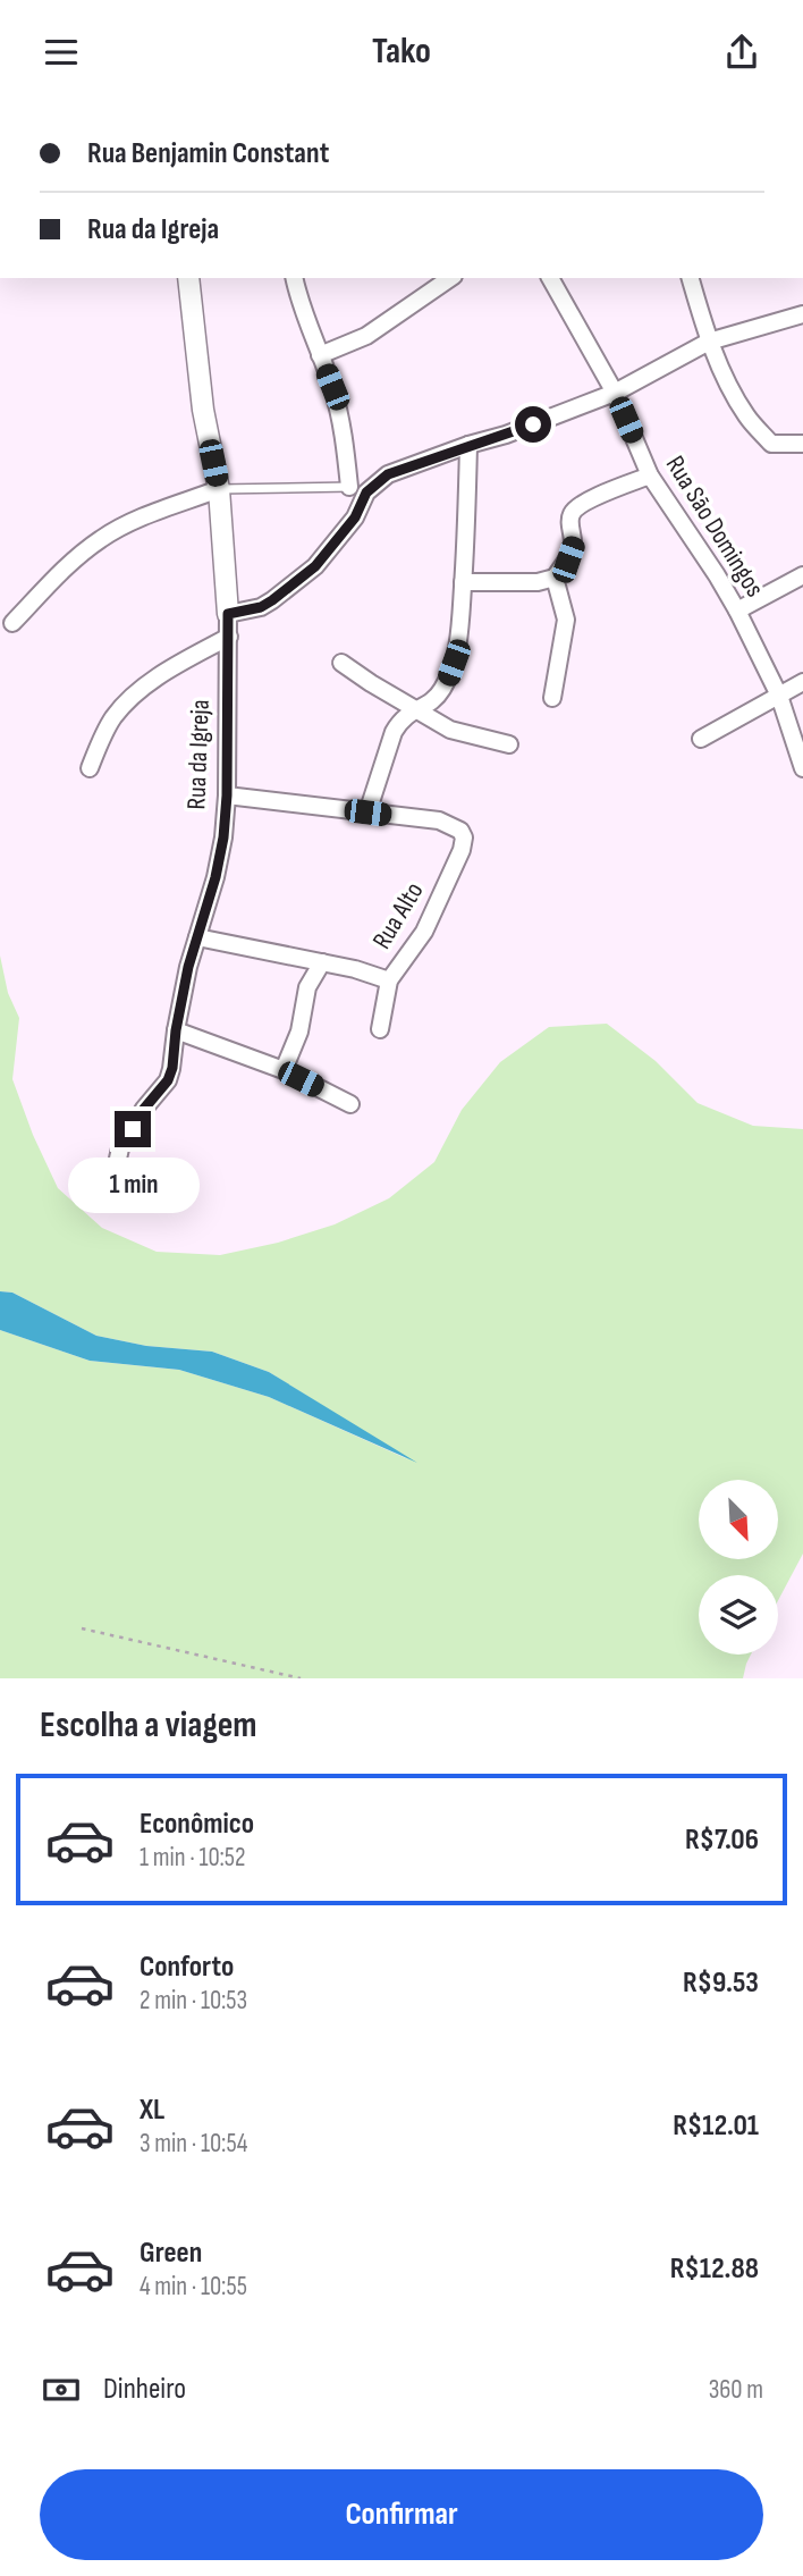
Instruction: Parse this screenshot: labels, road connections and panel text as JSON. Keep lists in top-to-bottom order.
{
  "streets": {
    "street": ["Rua São Domingos", "Rua da Igreja", "Rua Alto"]
  },
  "north": "bottom right",
  "page": {
    "header": "Tako",
    "banner": ["Rua Benjamin Constant", "Rua da Igreja"],
    "bubble": "1 min",
    "heading": "Escolha a viagem",
    "list": [
      {
        "name": "Econômico",
        "note": "1 min · 10:52",
        "value": "R$7.06"
      },
      {
        "name": "Conforto",
        "note": "2 min · 10:53",
        "value": "R$9.53"
      },
      {
        "name": "XL",
        "note": "3 min · 10:54",
        "value": "R$12.01"
      },
      {
        "name": "Green",
        "note": "4 min · 10:55",
        "value": "R$12.88"
      }
    ],
    "pay": ["Dinheiro", "360 m"],
    "buttons": "Confirmar"
  }
}
